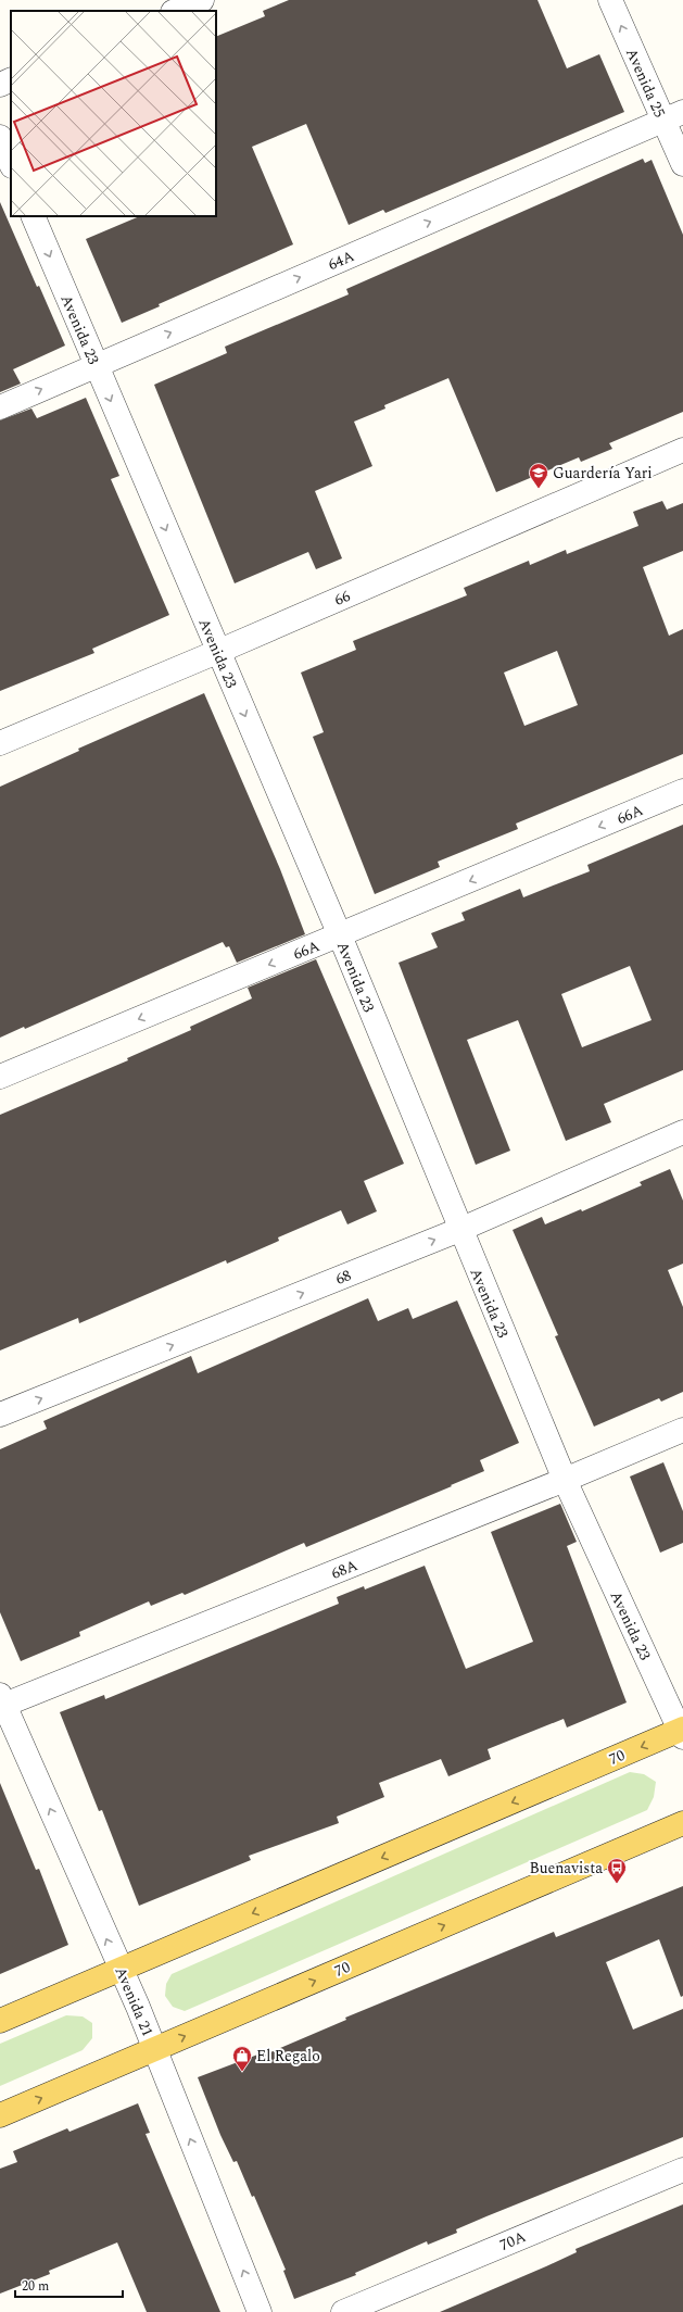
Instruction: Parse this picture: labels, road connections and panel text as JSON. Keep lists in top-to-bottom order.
{
  "streets": {
    "main road": ["70"],
    "street": [
      "Avenida 25",
      "64A",
      "Avenida 23",
      "66",
      "66A",
      "68",
      "68A",
      "Avenida 21",
      "70A"
    ]
  },
  "crossings": [
    ["Avenida 25", "64A"],
    ["64A", "Avenida 23"],
    ["Avenida 23", "66"],
    ["Avenida 23", "66A"],
    ["Avenida 23", "68"],
    ["Avenida 23", "68A"],
    ["Avenida 23", "70"],
    ["68A", "Avenida 21"],
    ["70", "Avenida 21"]
  ],
  "one_way": [
    "Avenida 25",
    "64A",
    "Avenida 23",
    "66A",
    "68",
    "Avenida 21"
  ],
  "places": {
    "school or university": ["Guardería Yari"],
    "bus stop": ["Buenavista"],
    "shop": ["El Regalo"]
  },
  "scale_bar": "20 m"
}
